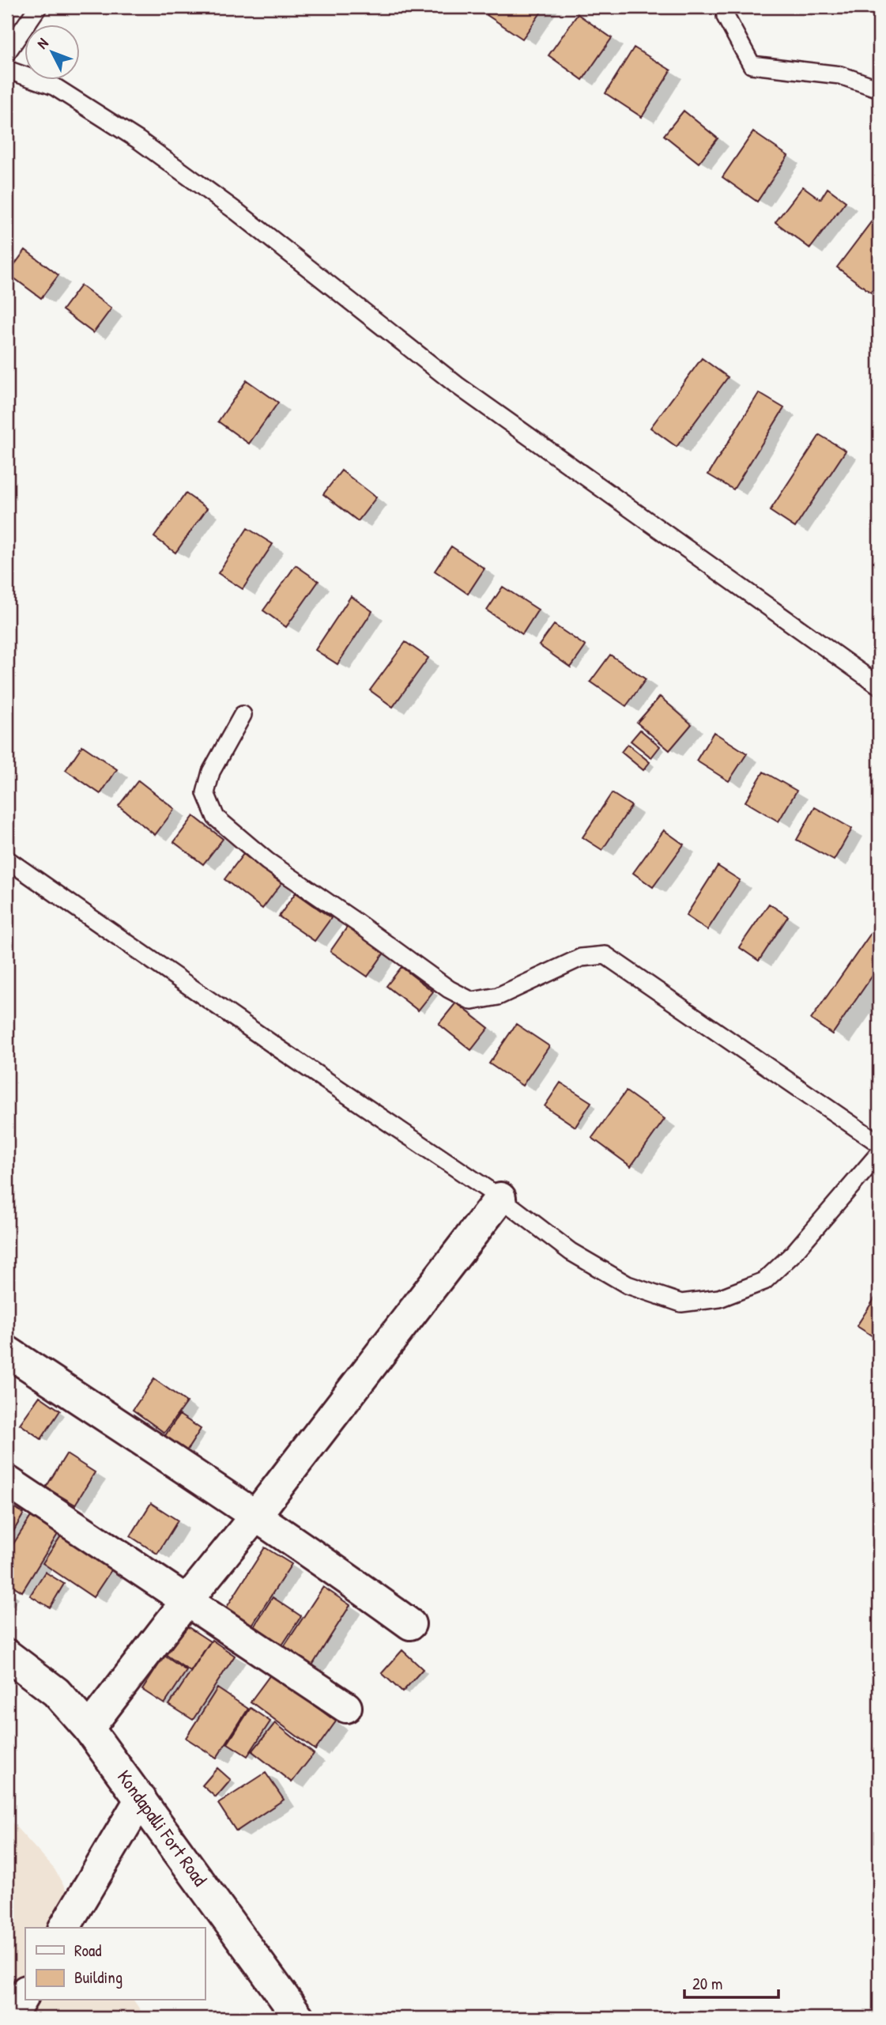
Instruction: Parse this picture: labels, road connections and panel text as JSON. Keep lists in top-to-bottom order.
{
  "streets": {
    "street": ["Kondapalli Fort Road"]
  },
  "legend": ["Road", "Building"],
  "scale_bar": "20 m",
  "north": "top left"
}
